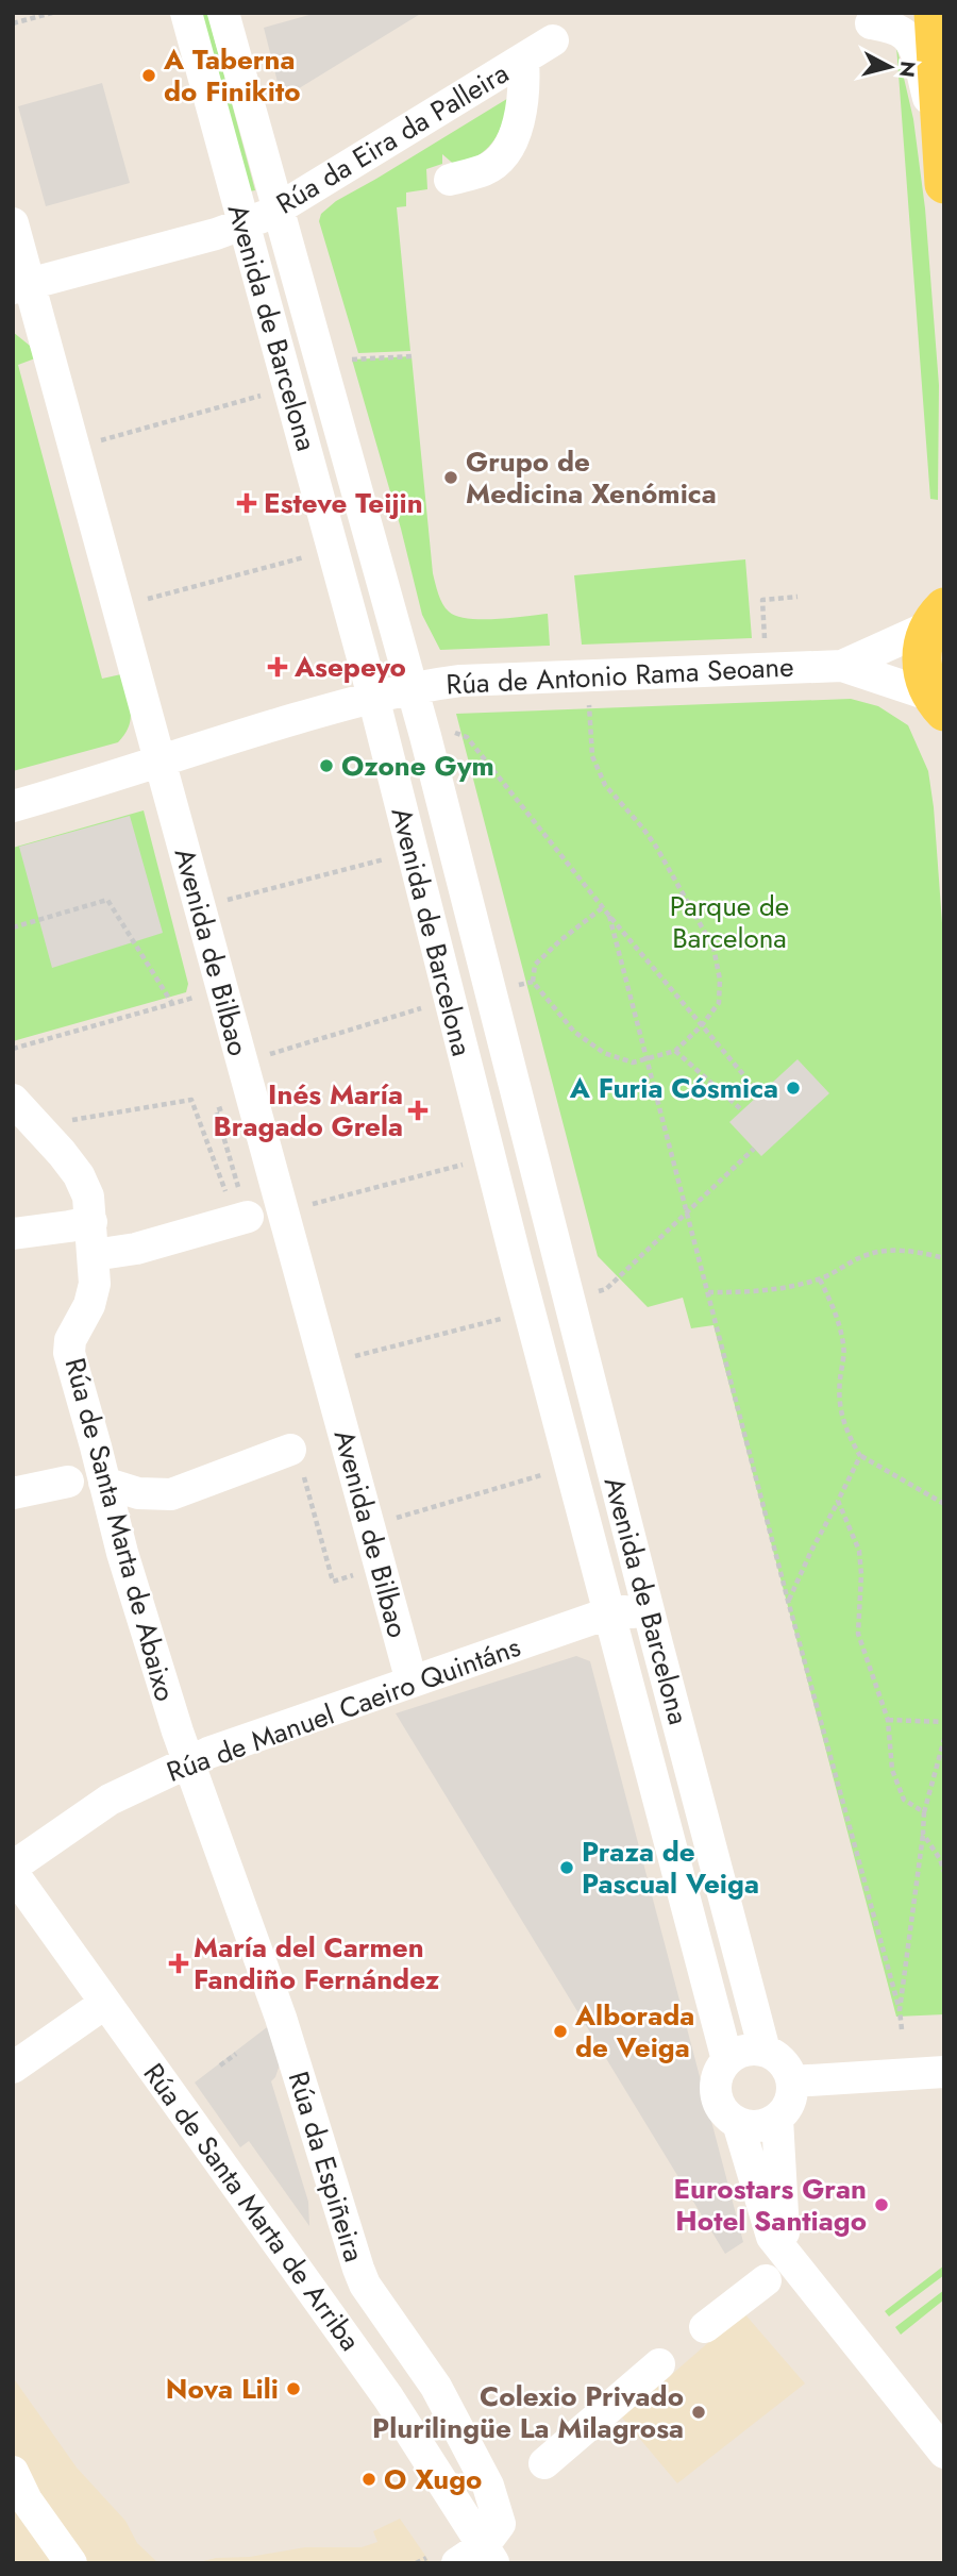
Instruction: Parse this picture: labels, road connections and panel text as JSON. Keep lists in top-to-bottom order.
{
  "streets": {
    "street": [
      "Rúa da Eira da Palleira",
      "Avenida de Barcelona",
      "Rúa de Antonio Rama Seoane",
      "Avenida de Bilbao",
      "Rúa de Santa Marta de Abaixo",
      "Rúa de Manuel Caeiro Quintáns",
      "Rúa da Espiñeira",
      "Rúa de Santa Marta de Arriba"
    ]
  },
  "crossings": [
    ["Rúa da Eira da Palleira", "Avenida de Barcelona"],
    ["Rúa da Eira da Palleira", "Avenida de Bilbao"],
    ["Avenida de Barcelona", "Rúa de Antonio Rama Seoane"],
    ["Avenida de Barcelona", "Rúa de Manuel Caeiro Quintáns"],
    ["Rúa de Antonio Rama Seoane", "Avenida de Bilbao"],
    ["Avenida de Bilbao", "Rúa de Manuel Caeiro Quintáns"],
    ["Rúa de Santa Marta de Abaixo", "Rúa de Manuel Caeiro Quintáns"],
    ["Rúa de Santa Marta de Abaixo", "Rúa da Espiñeira"],
    ["Rúa de Manuel Caeiro Quintáns", "Rúa da Espiñeira"],
    ["Rúa da Espiñeira", "Rúa de Santa Marta de Arriba"]
  ],
  "parks": ["Parque de Barcelona"],
  "places": {
    "other": [
      "A Taberna do Finikito",
      "Grupo de Medicina Xenómica",
      "Ozone Gym",
      "A Furia Cósmica",
      "Praza de Pascual Veiga",
      "Alborada de Veiga",
      "Eurostars Gran Hotel Santiago",
      "Nova Lili",
      "Colexio Privado Plurilingüe La Milagrosa",
      "O Xugo"
    ],
    "health": [
      "Esteve Teijin",
      "Asepeyo",
      "Inés María Bragado Grela",
      "María del Carmen Fandiño Fernández"
    ]
  },
  "north": "right"
}
